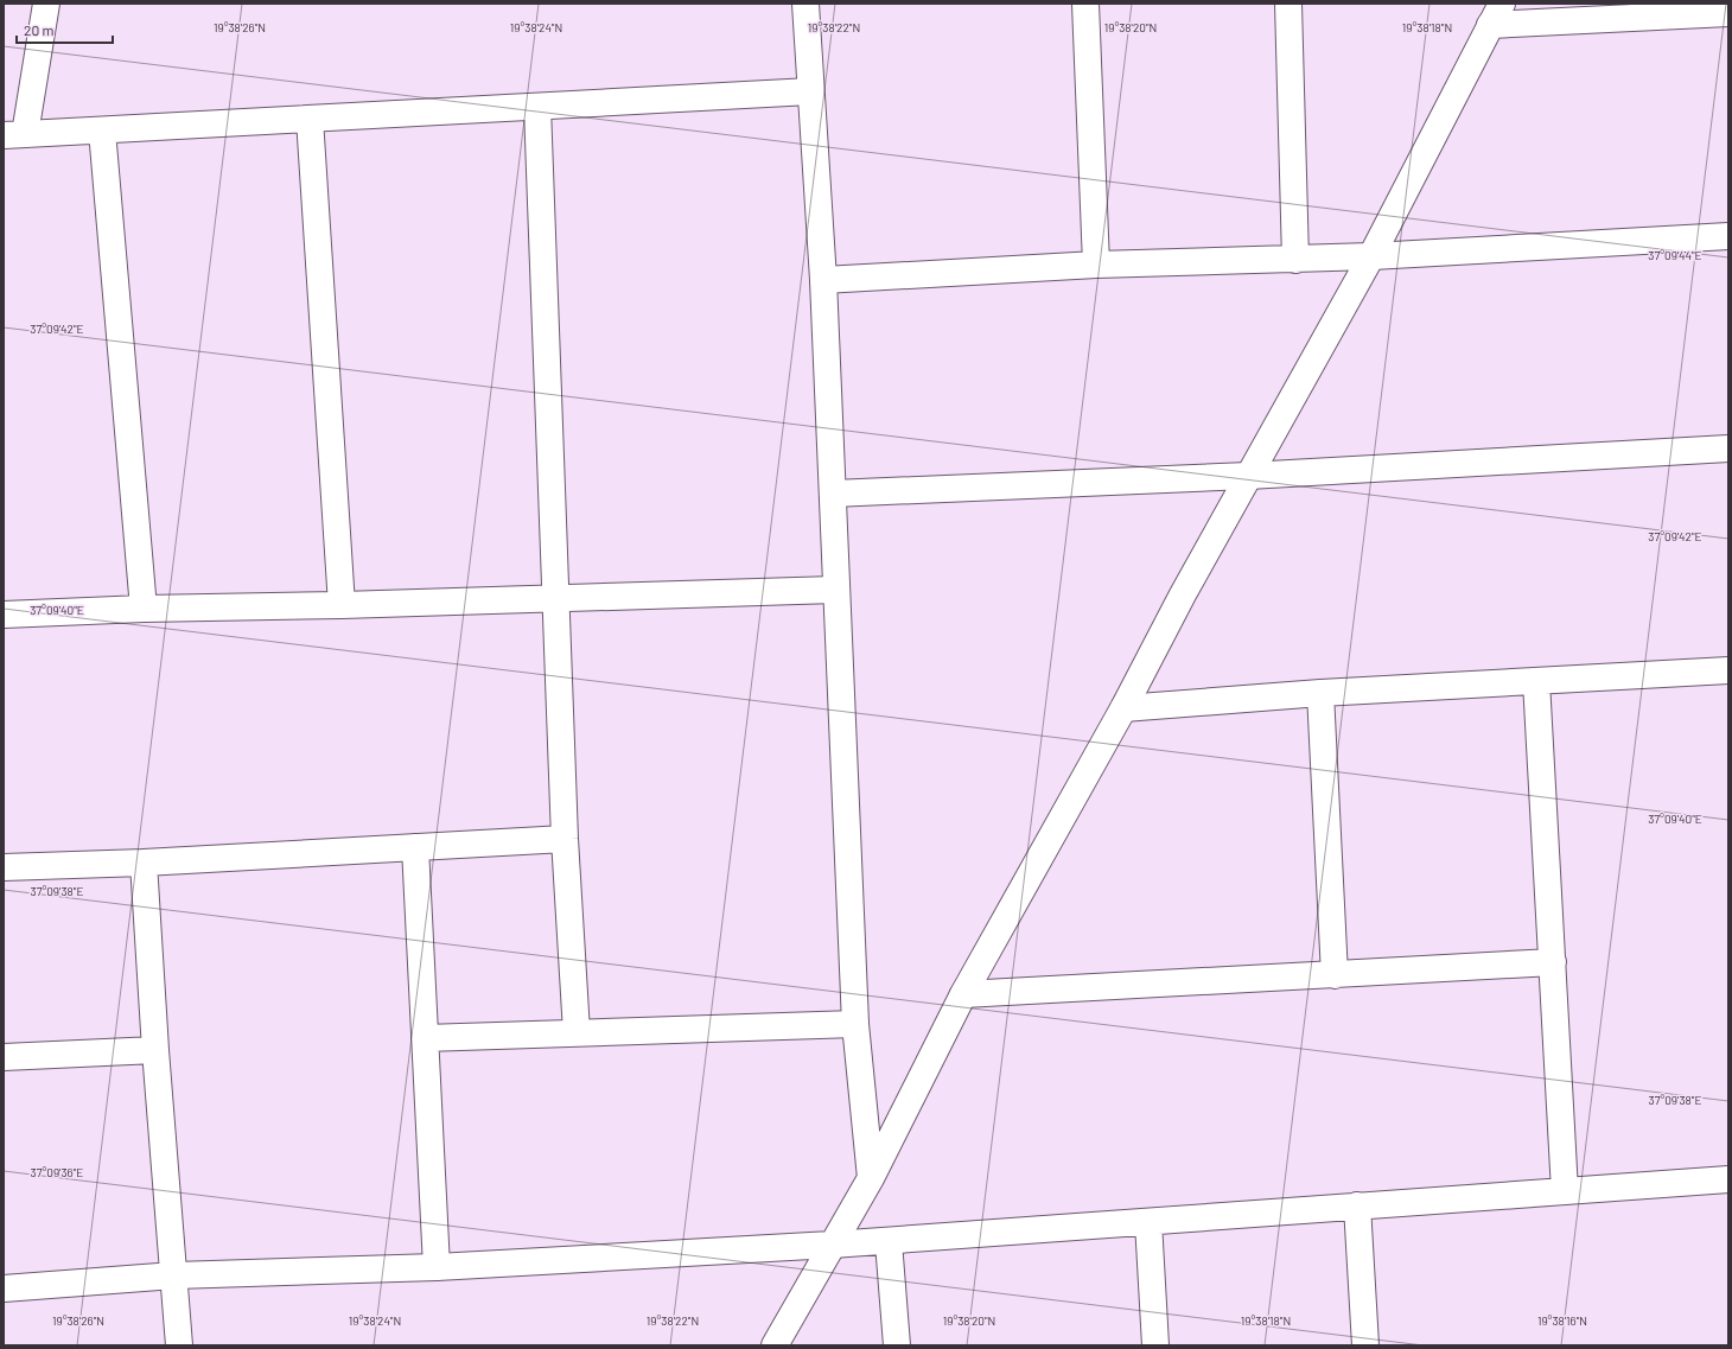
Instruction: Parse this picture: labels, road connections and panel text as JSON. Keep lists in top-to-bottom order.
{
  "scale_bar": "20 m",
  "coordinates": [
    "19°38'26\"N",
    "19°38'24\"N",
    "19°38'22\"N",
    "19°38'20\"N",
    "19°38'18\"N",
    "37°09'44\"E",
    "37°09'42\"E",
    "37°09'40\"E",
    "37°09'38\"E",
    "37°09'36\"E",
    "19°38'16\"N"
  ]
}
